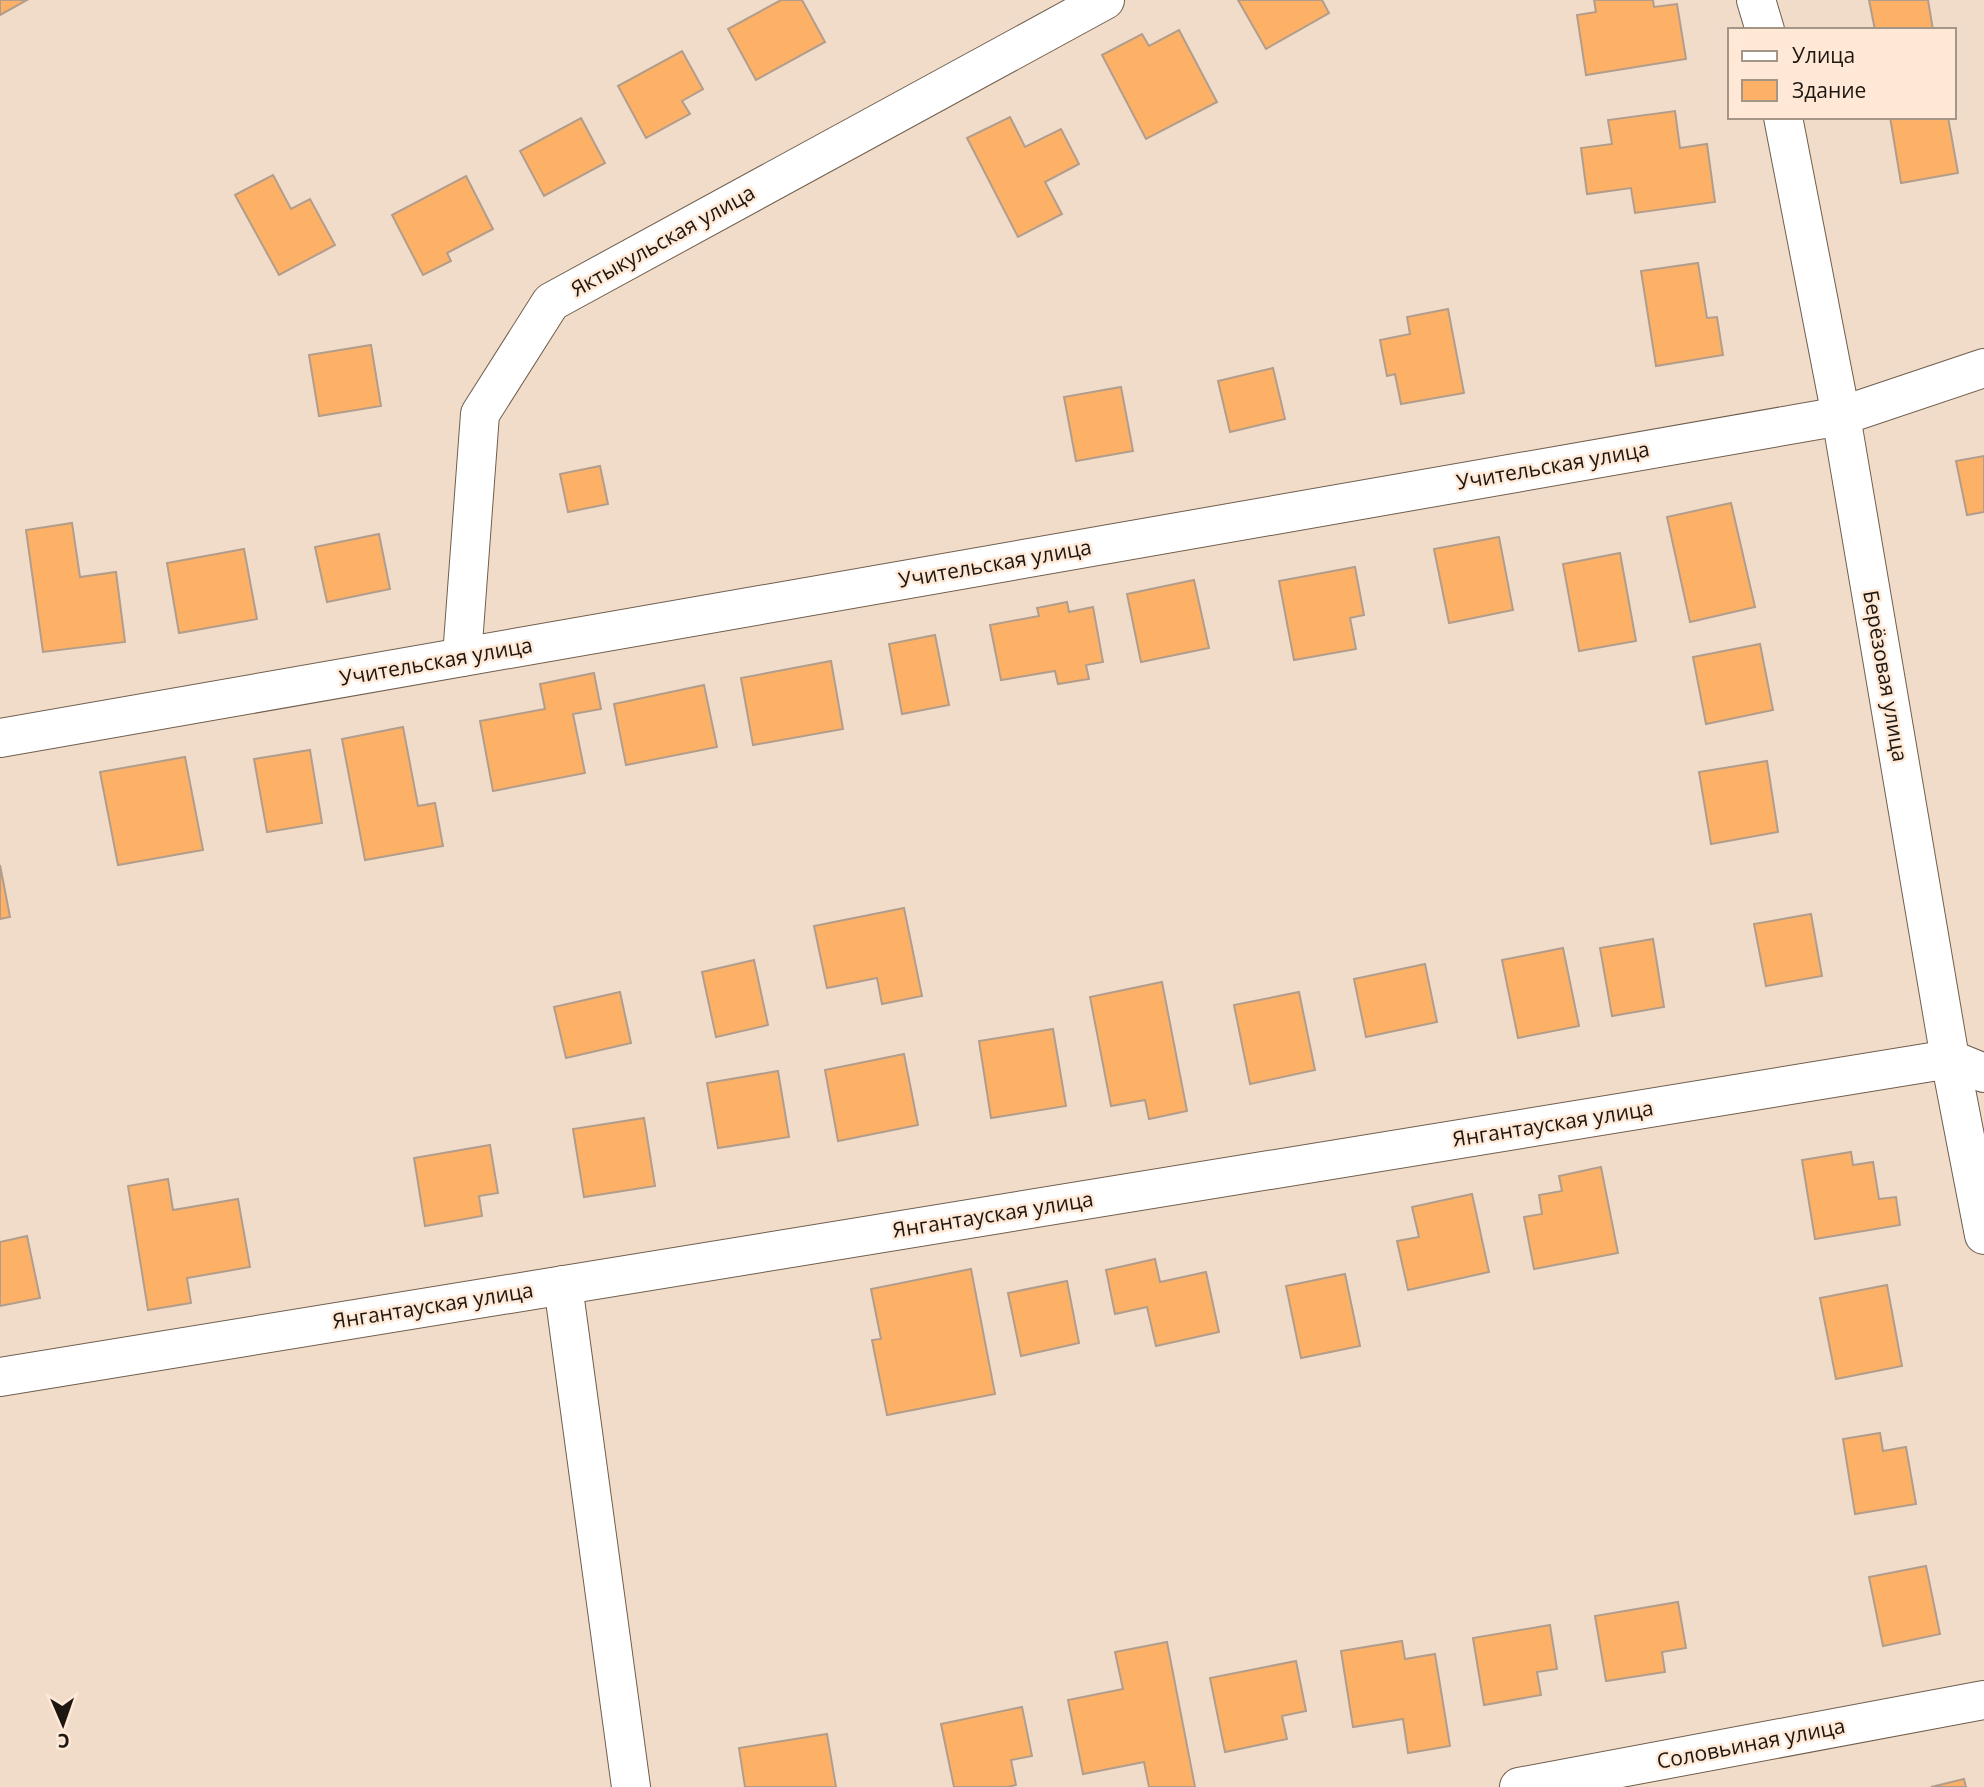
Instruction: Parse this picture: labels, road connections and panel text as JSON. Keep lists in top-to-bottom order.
{
  "streets": {
    "street": [
      "Яктыкульская улица",
      "Учительская улица",
      "Берёзовая улица",
      "Янгантауская улица",
      "Соловьиная улица"
    ]
  },
  "crossings": [
    ["Яктыкульская улица", "Учительская улица"],
    ["Учительская улица", "Берёзовая улица"],
    ["Берёзовая улица", "Янгантауская улица"]
  ],
  "legend": ["Улица", "Здание"],
  "north": "bottom"
}
